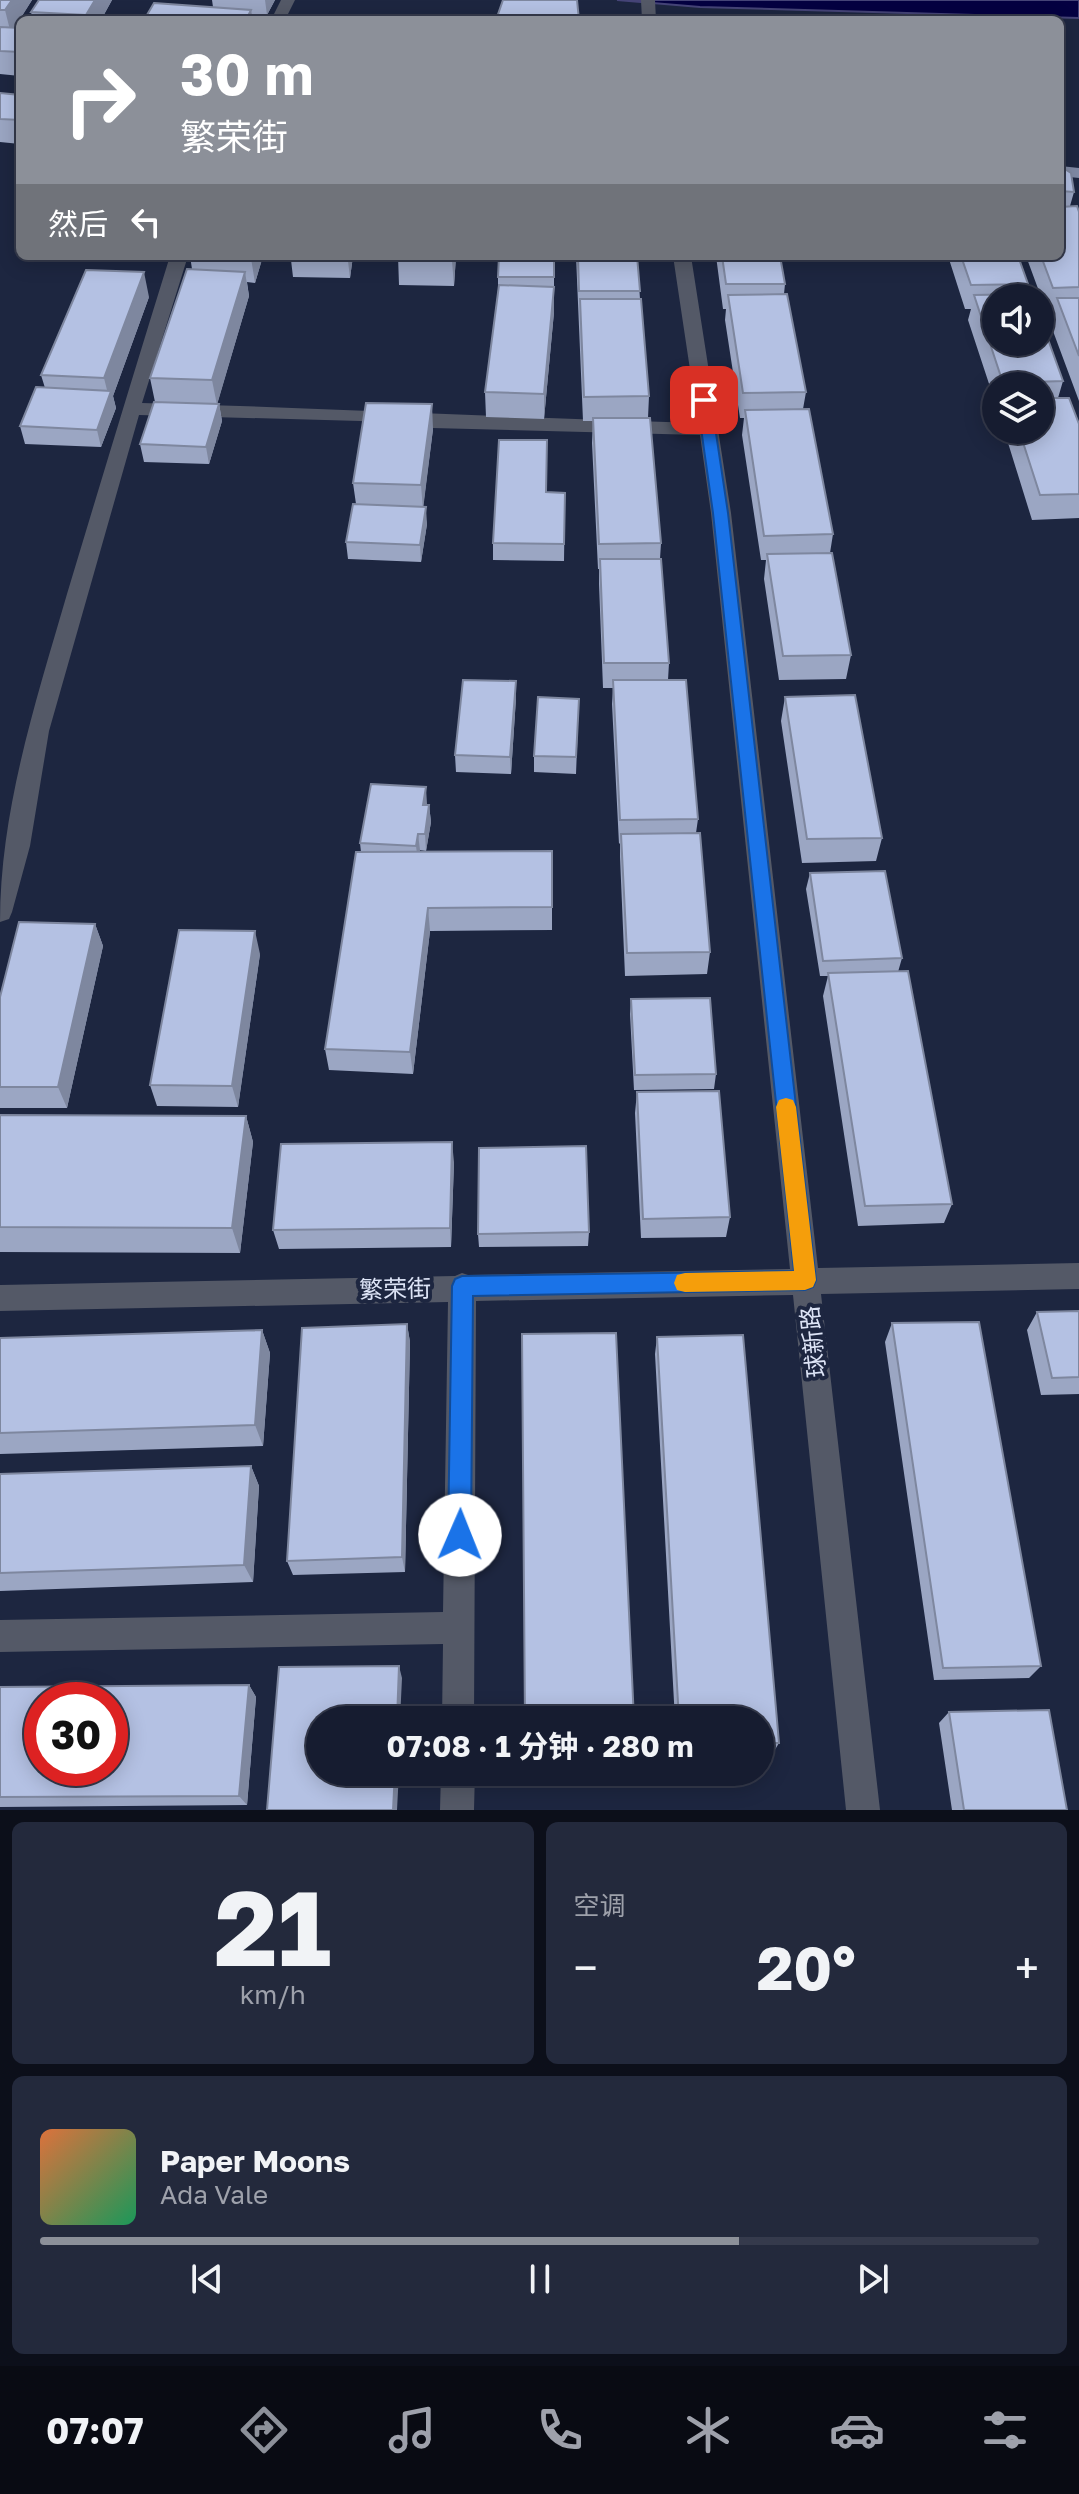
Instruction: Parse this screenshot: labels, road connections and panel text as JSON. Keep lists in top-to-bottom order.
{
  "streets": {
    "street": ["繁荣街", "球新路"]
  },
  "crossings": [
    ["繁荣街", "球新路"]
  ],
  "page": {
    "turn": ["30 m", "繁荣街"],
    "then": "然后",
    "limit": "30",
    "trip": "07:08 · 1 分钟 · 280 m",
    "tile": [
      ["21", "km/h"],
      "空调"
    ],
    "heat": ["−", "20°", "+"],
    "song": ["Paper Moons", "Ada Vale"],
    "tabs": "07:07"
  }
}
